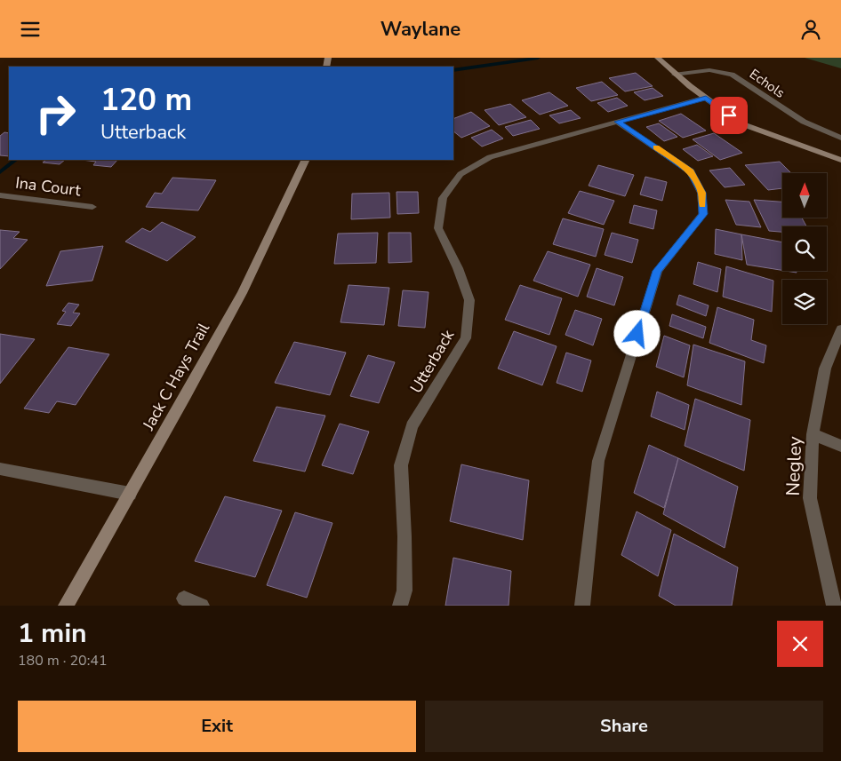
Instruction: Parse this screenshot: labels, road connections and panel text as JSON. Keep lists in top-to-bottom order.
{
  "streets": {
    "main road": ["Jack C Hays Trail"],
    "street": [
      "Echols",
      "Ina Court",
      "Utterback",
      "Negley"
    ]
  },
  "north": "top",
  "page": {
    "header": "Waylane",
    "turn": ["120 m", "Utterback"],
    "heading": ["1 min", "180 m · 20:41"],
    "buttons": ["Exit", "Share"]
  }
}
